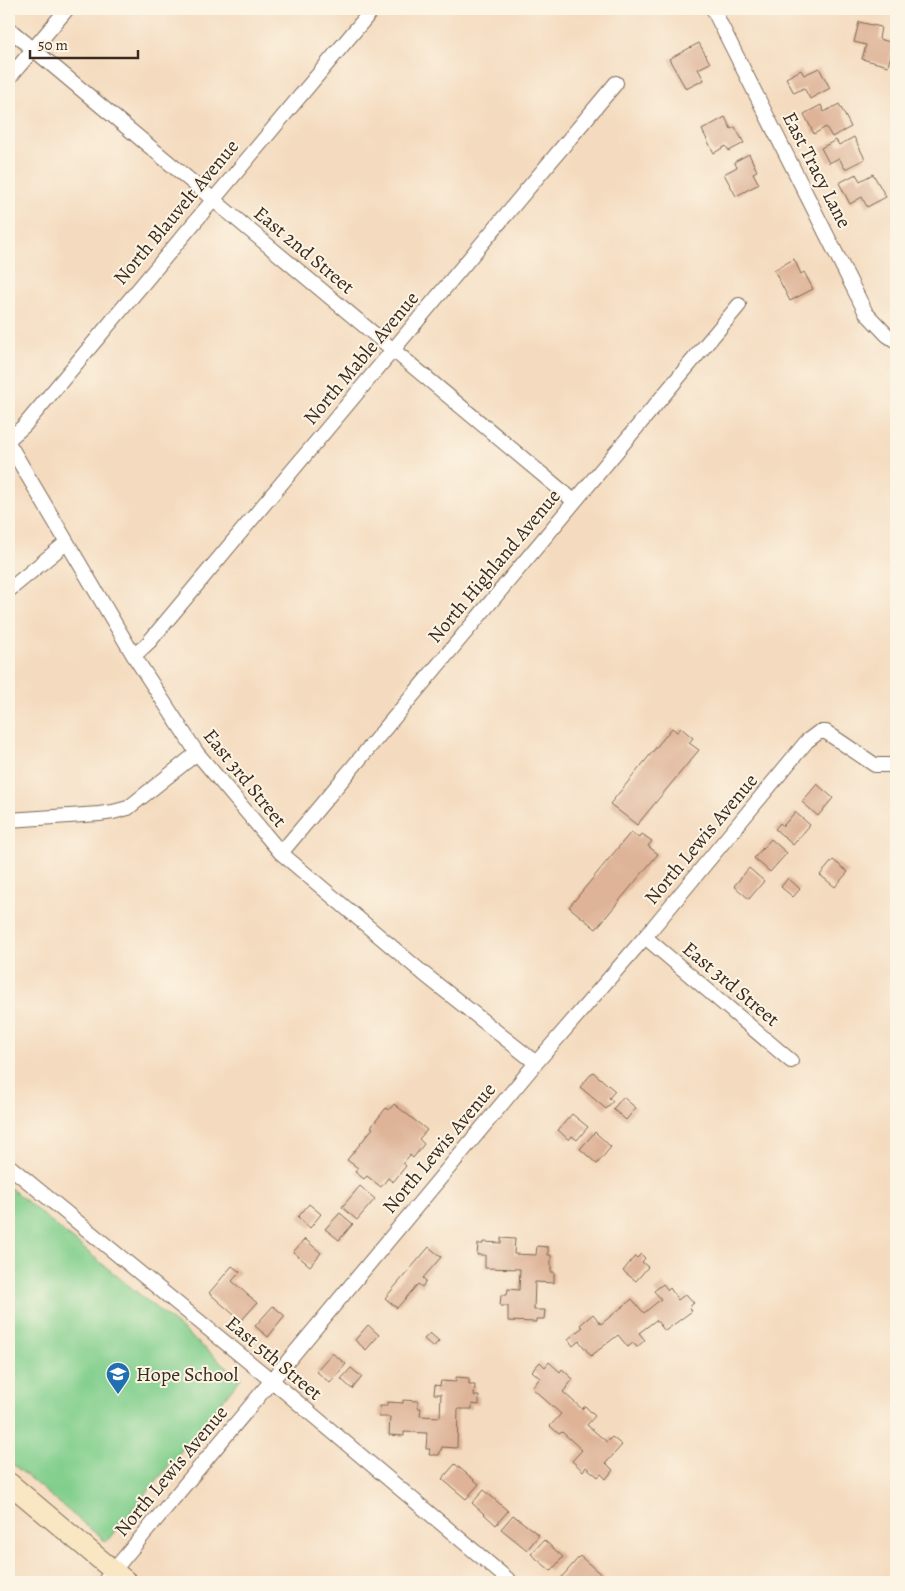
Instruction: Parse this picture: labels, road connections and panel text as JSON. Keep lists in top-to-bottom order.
{
  "streets": {
    "street": [
      "East Tracy Lane",
      "North Blauvelt Avenue",
      "East 2nd Street",
      "North Mable Avenue",
      "North Highland Avenue",
      "East 3rd Street",
      "North Lewis Avenue",
      "East 5th Street"
    ]
  },
  "crossings": [
    ["North Blauvelt Avenue", "East 2nd Street"],
    ["East 2nd Street", "North Mable Avenue"],
    ["East 2nd Street", "North Highland Avenue"],
    ["North Mable Avenue", "East 3rd Street"],
    ["North Highland Avenue", "East 3rd Street"],
    ["East 3rd Street", "North Lewis Avenue"],
    ["North Lewis Avenue", "East 5th Street"]
  ],
  "places": {
    "school or university": ["Hope School"]
  },
  "scale_bar": "50 m"
}
